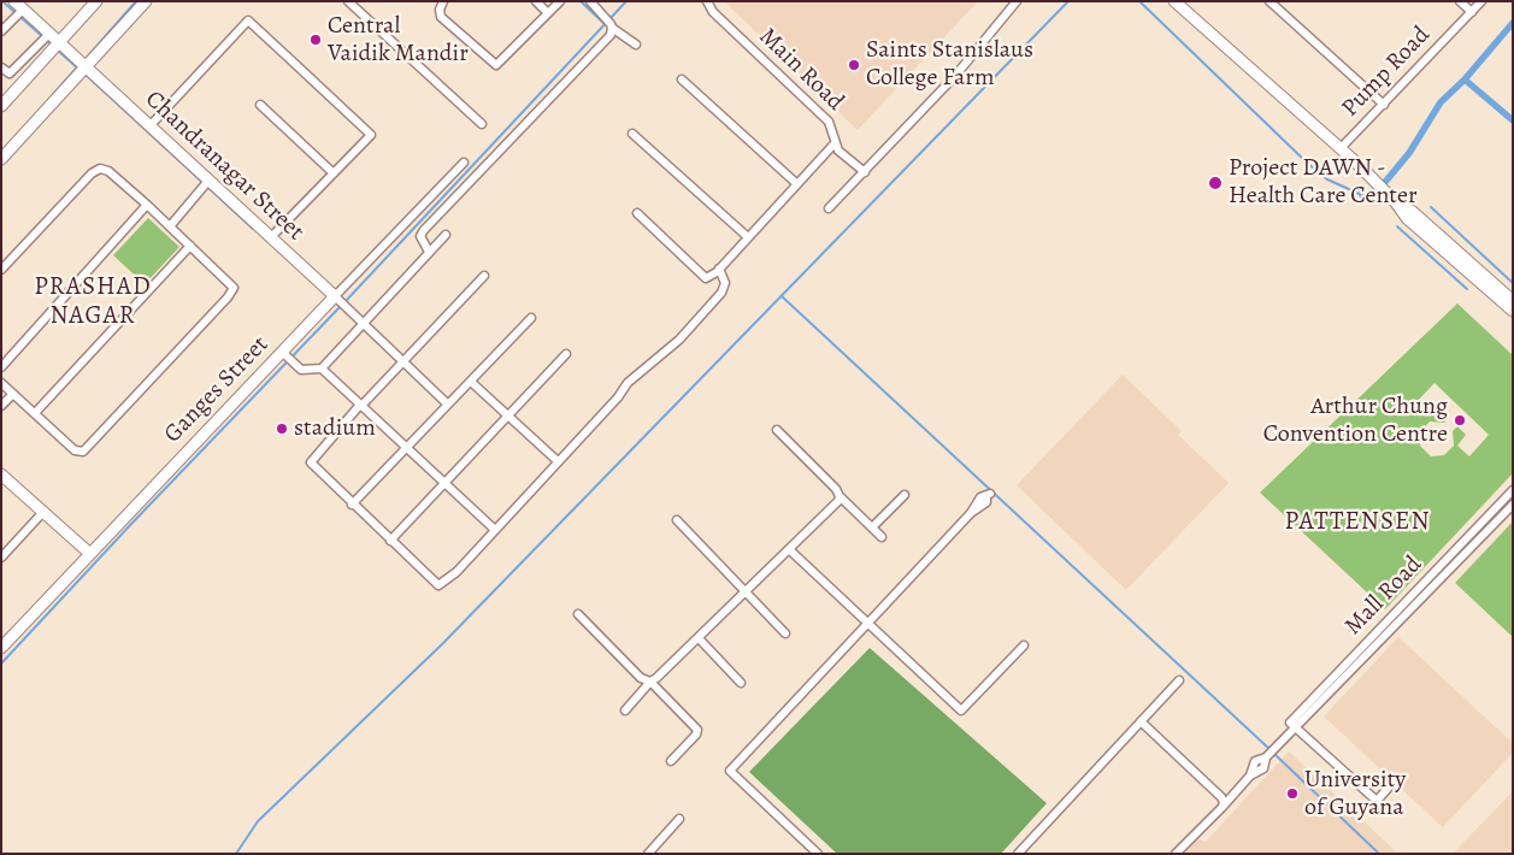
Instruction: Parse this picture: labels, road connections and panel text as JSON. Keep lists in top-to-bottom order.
{
  "streets": {
    "street": [
      "Main Road",
      "Pump Road",
      "Chandranagar Street",
      "Ganges Street",
      "Mall Road"
    ]
  },
  "crossings": [
    ["Chandranagar Street", "Ganges Street"]
  ],
  "districts": ["PRASHAD NAGAR", "PATTENSEN"],
  "places": [
    "Central Vaidik Mandir",
    "Saints Stanislaus College Farm",
    "Project DAWN - Health Care Center",
    "Arthur Chung Convention Centre",
    "stadium",
    "University of Guyana"
  ]
}
